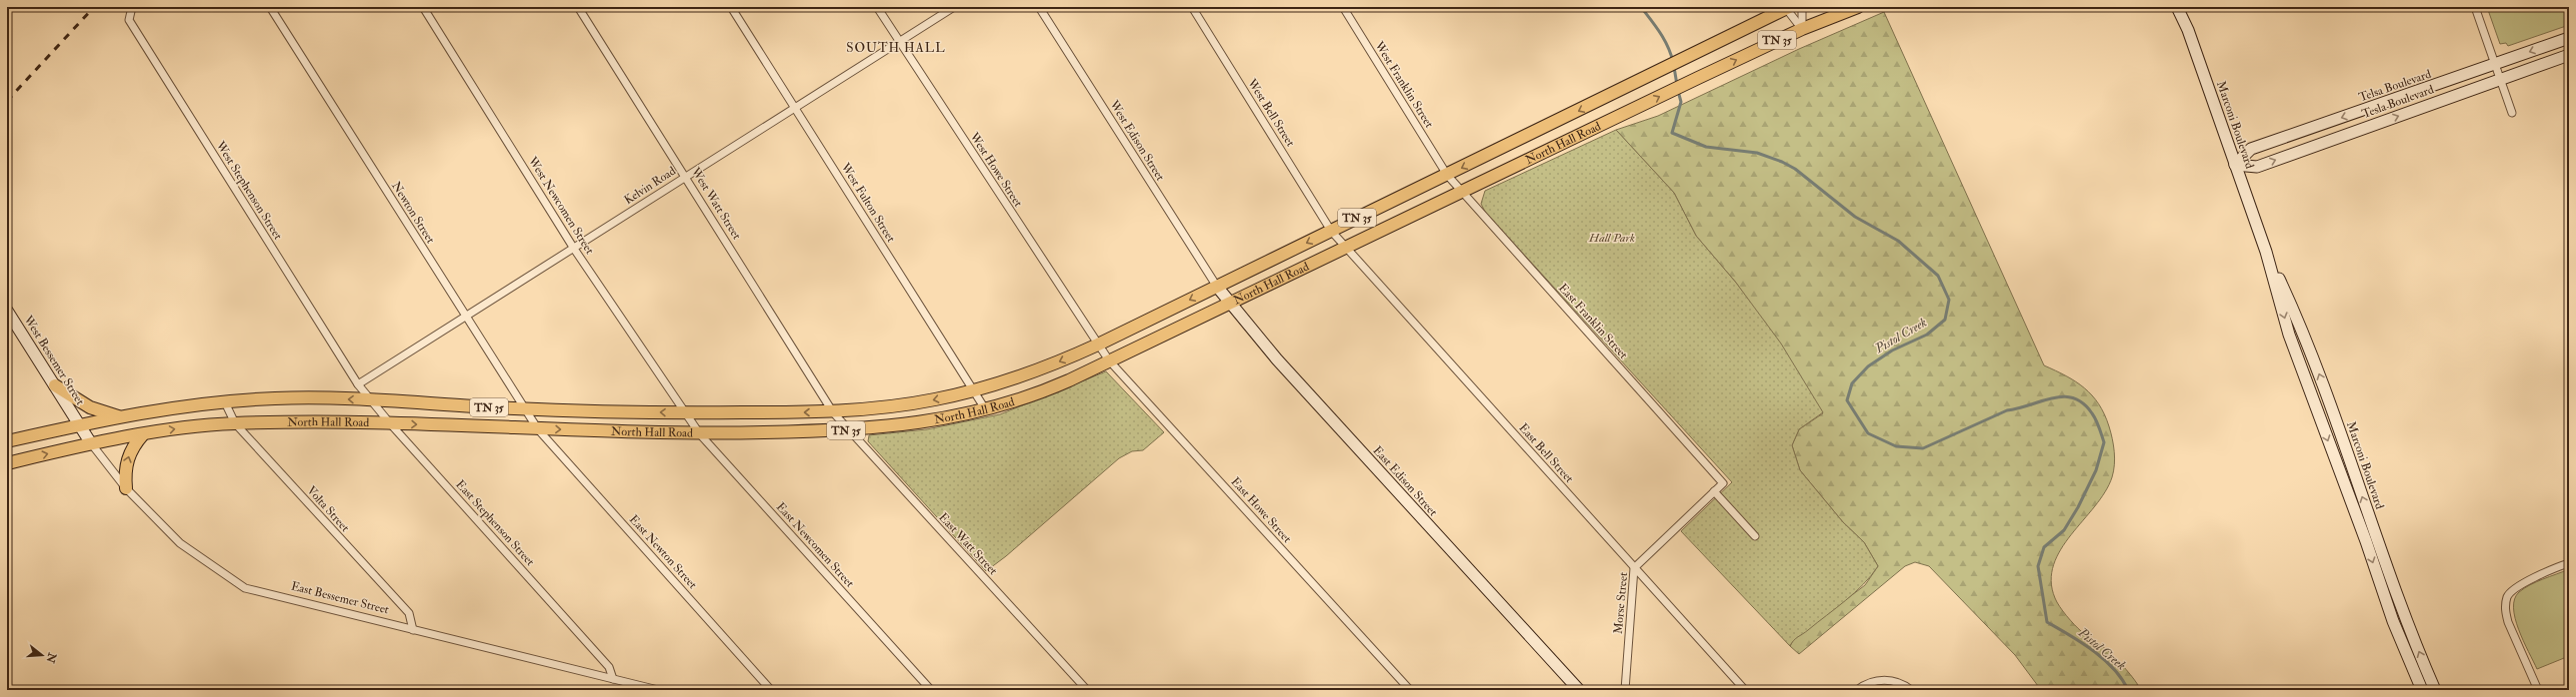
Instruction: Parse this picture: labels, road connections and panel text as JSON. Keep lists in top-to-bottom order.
{
  "streets": {
    "main road": ["TN 35", "North Hall Road"],
    "street": [
      "West Franklin Street",
      "Telsa Boulevard",
      "Tesla Boulevard",
      "West Bell Street",
      "Marconi Boulevard",
      "West Edison Street",
      "West Howe Street",
      "Kelvin Road",
      "West Stephenson Street",
      "West Fulton Street",
      "West Watt Street",
      "West Newcomen Street",
      "Newton Street",
      "East Franklin Street",
      "West Bessemer Street",
      "East Bell Street",
      "East Edison Street",
      "Volta Street",
      "East Howe Street",
      "East Stephenson Street",
      "East Watt Street",
      "East Newcomen Street",
      "East Newton Street",
      "East Bessemer Street",
      "Morse Street"
    ]
  },
  "crossings": [
    ["West Franklin Street", "North Hall Road"],
    ["West Franklin Street", "East Franklin Street"],
    ["Telsa Boulevard", "Tesla Boulevard"],
    ["Telsa Boulevard", "Marconi Boulevard"],
    ["Tesla Boulevard", "Marconi Boulevard"],
    ["West Bell Street", "North Hall Road"],
    ["West Bell Street", "East Bell Street"],
    ["West Edison Street", "North Hall Road"],
    ["West Edison Street", "East Edison Street"],
    ["North Hall Road", "West Howe Street"],
    ["North Hall Road", "West Fulton Street"],
    ["North Hall Road", "West Watt Street"],
    ["North Hall Road", "West Newcomen Street"],
    ["North Hall Road", "Newton Street"],
    ["North Hall Road", "East Franklin Street"],
    ["North Hall Road", "West Bessemer Street"],
    ["North Hall Road", "East Bell Street"],
    ["North Hall Road", "East Edison Street"],
    ["North Hall Road", "Volta Street"],
    ["North Hall Road", "East Howe Street"],
    ["North Hall Road", "East Stephenson Street"],
    ["North Hall Road", "East Watt Street"],
    ["North Hall Road", "East Newcomen Street"],
    ["North Hall Road", "East Newton Street"],
    ["North Hall Road", "East Bessemer Street"],
    ["West Howe Street", "Kelvin Road"],
    ["West Howe Street", "East Howe Street"],
    ["Kelvin Road", "West Stephenson Street"],
    ["Kelvin Road", "West Fulton Street"],
    ["Kelvin Road", "West Watt Street"],
    ["Kelvin Road", "West Newcomen Street"],
    ["Kelvin Road", "Newton Street"],
    ["Kelvin Road", "East Stephenson Street"],
    ["West Stephenson Street", "East Stephenson Street"],
    ["West Watt Street", "East Watt Street"],
    ["West Newcomen Street", "East Newcomen Street"],
    ["Newton Street", "East Newton Street"],
    ["East Franklin Street", "Morse Street"],
    ["West Bessemer Street", "East Bessemer Street"],
    ["East Bell Street", "Morse Street"],
    ["Volta Street", "East Bessemer Street"],
    ["East Stephenson Street", "East Bessemer Street"]
  ],
  "one_way": ["Telsa Boulevard", "Tesla Boulevard"],
  "districts": ["SOUTH HALL"],
  "water": ["Pistol Creek"],
  "parks": ["Hall Park"],
  "north": "right"
}
